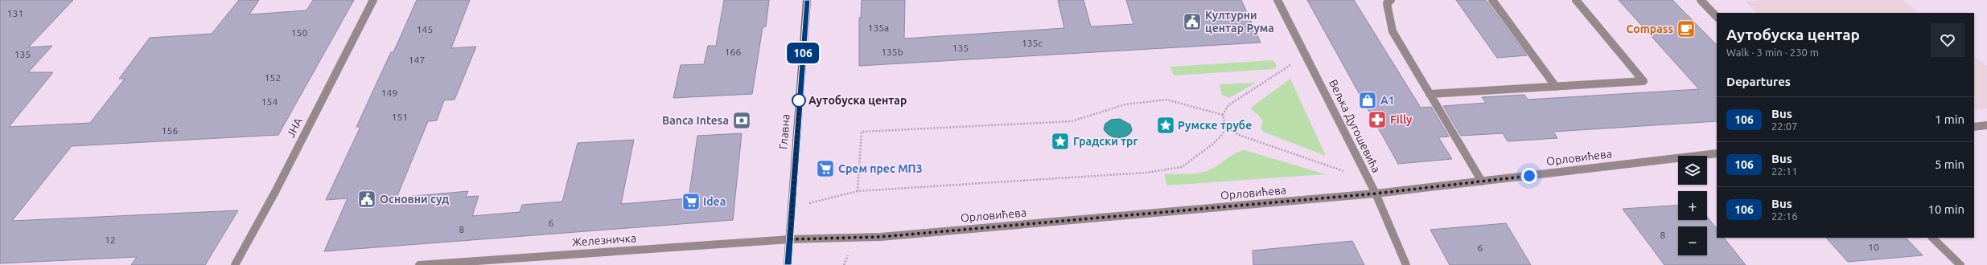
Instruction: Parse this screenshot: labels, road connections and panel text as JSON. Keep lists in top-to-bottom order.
{
  "streets": {
    "main road": ["Главна"],
    "street": [
      "Вељка Дугошевића",
      "ЈНА",
      "Орловићева",
      "Железничка"
    ]
  },
  "crossings": [
    ["Вељка Дугошевића", "Орловићева"],
    ["Главна", "Орловићева"],
    ["Главна", "Железничка"],
    ["Орловићева", "Железничка"]
  ],
  "places": {
    "public building": ["Културни центар Рума", "Основни суд"],
    "cafe": ["Compass"],
    "other": ["Аутобуска центар"],
    "shop": ["A1"],
    "pharmacy": ["Filly"],
    "bank": ["Banca Intesa"],
    "place": ["Румске трубе", "Градски трг"],
    "supermarket": ["Срем прес МП3", "Idea"]
  },
  "lines": ["bus line 106"],
  "house_numbers": [
    "131",
    "135a",
    "145",
    "150",
    "135c",
    "135",
    "166",
    "135b",
    "135",
    "147",
    "152",
    "149",
    "154",
    "151",
    "156",
    "6",
    "8",
    "8",
    "12",
    "10",
    "6"
  ],
  "page": {
    "on_map": "106",
    "heading": [
      ["Аутобуска центар", "Walk · 3 min · 230 m"],
      "Departures"
    ],
    "list": [
      {
        "mark": "106",
        "name": "Bus",
        "note": "22:07",
        "value": "1 min"
      },
      {
        "mark": "106",
        "name": "Bus",
        "note": "22:11",
        "value": "5 min"
      },
      {
        "mark": "106",
        "name": "Bus",
        "note": "22:16",
        "value": "10 min"
      }
    ],
    "map_buttons": ["+", "−"]
  }
}
